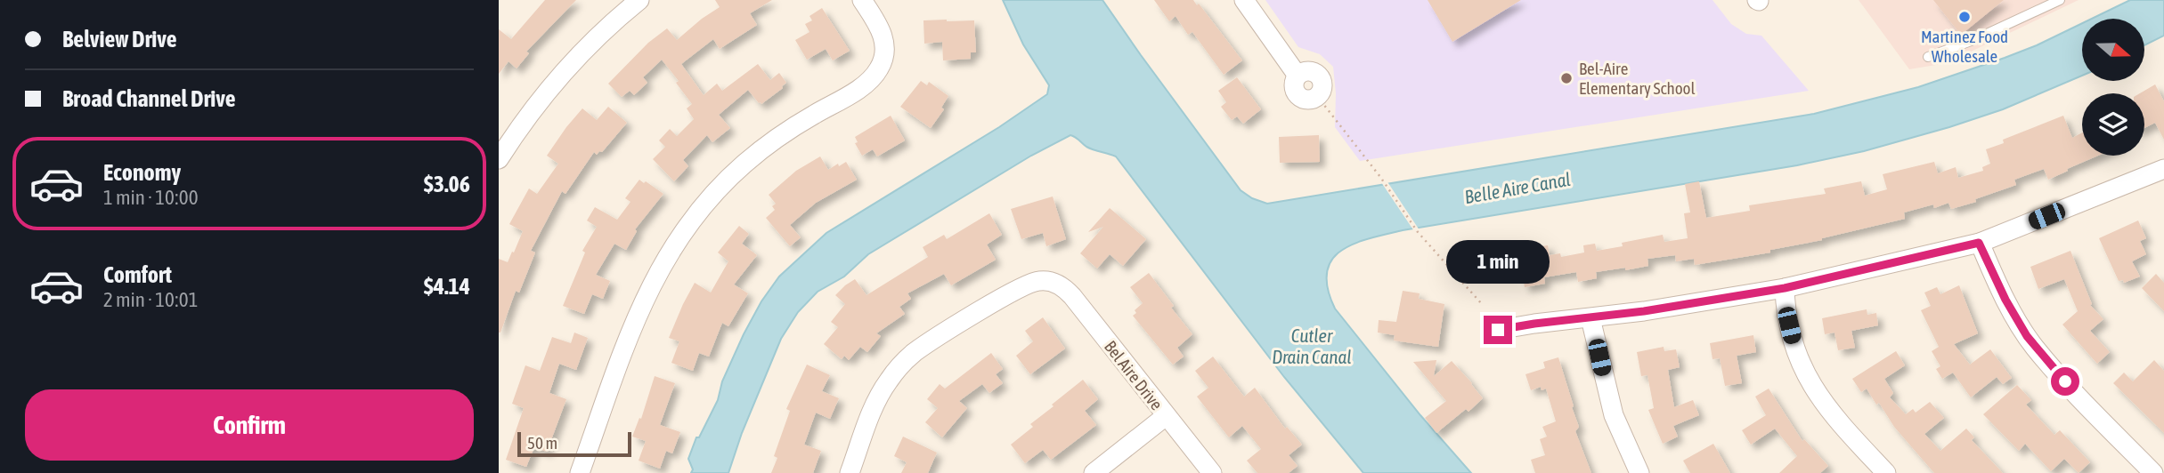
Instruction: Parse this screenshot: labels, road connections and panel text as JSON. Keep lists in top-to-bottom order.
{
  "streets": {
    "street": ["Bel Aire Drive"]
  },
  "water": ["Belle Aire Canal", "Cutler Drain Canal"],
  "places": ["Martinez Food Wholesale", "Bel-Aire Elementary School"],
  "scale_bar": "50 m",
  "north": "right",
  "page": {
    "banner": ["Belview Drive", "Broad Channel Drive"],
    "list": [
      {
        "name": "Economy",
        "note": "1 min · 10:00",
        "value": "$3.06"
      },
      {
        "name": "Comfort",
        "note": "2 min · 10:01",
        "value": "$4.14"
      }
    ],
    "bubble": "1 min",
    "buttons": "Confirm",
    "scale": "50 m"
  }
}
